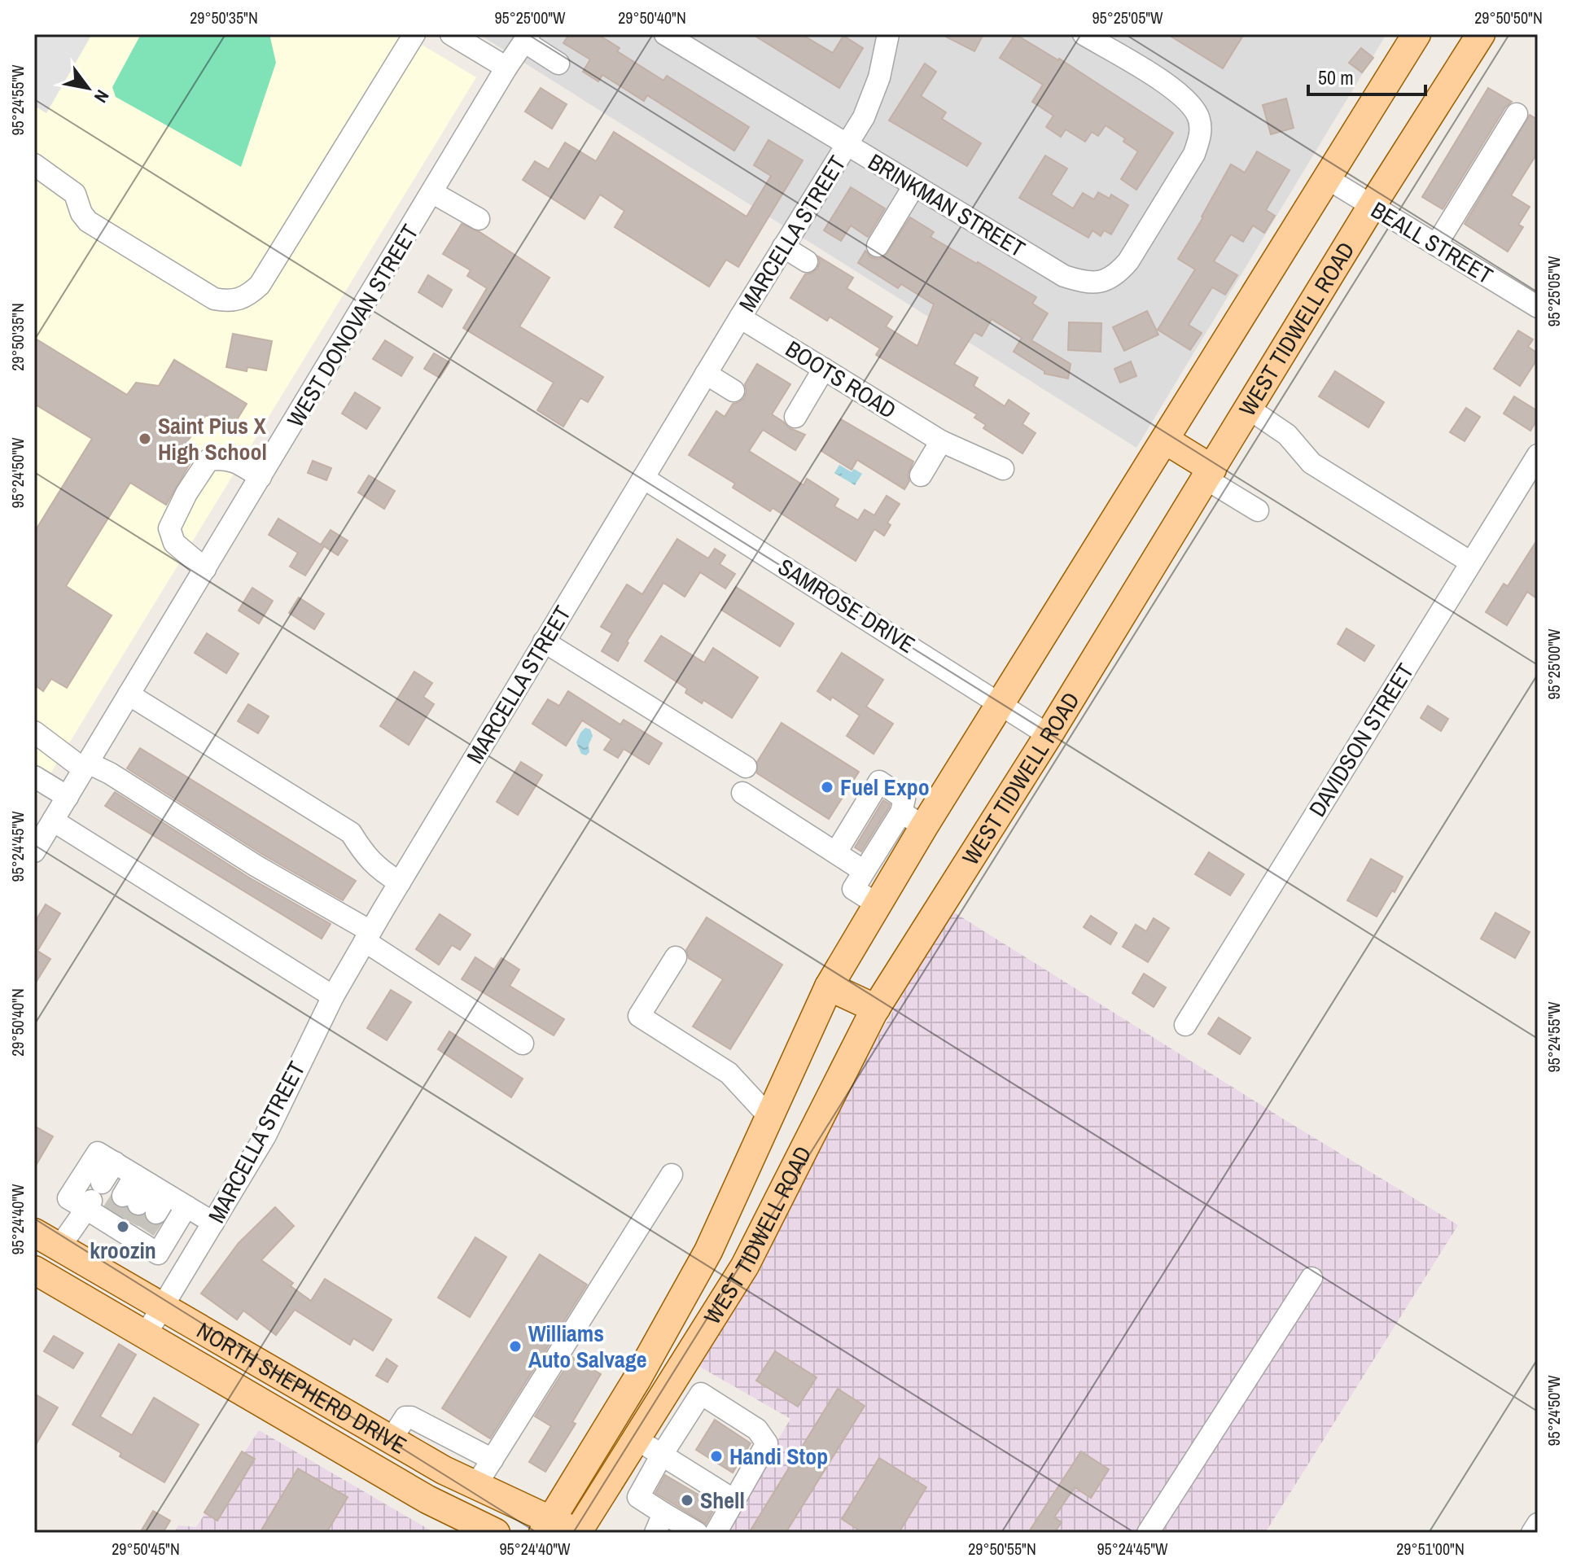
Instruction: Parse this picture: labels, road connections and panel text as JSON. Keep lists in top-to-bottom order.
{
  "streets": {
    "main road": ["WEST TIDWELL ROAD", "NORTH SHEPHERD DRIVE"],
    "street": [
      "BRINKMAN STREET",
      "MARCELLA STREET",
      "BEALL STREET",
      "WEST DONOVAN STREET",
      "BOOTS ROAD",
      "SAMROSE DRIVE",
      "DAVIDSON STREET"
    ]
  },
  "crossings": [
    ["BRINKMAN STREET", "MARCELLA STREET"],
    ["MARCELLA STREET", "BOOTS ROAD"],
    ["MARCELLA STREET", "SAMROSE DRIVE"],
    ["MARCELLA STREET", "NORTH SHEPHERD DRIVE"],
    ["BEALL STREET", "WEST TIDWELL ROAD"],
    ["WEST TIDWELL ROAD", "SAMROSE DRIVE"],
    ["WEST TIDWELL ROAD", "NORTH SHEPHERD DRIVE"]
  ],
  "places": [
    "Saint Pius X High School",
    "Fuel Expo",
    "kroozin",
    "Williams Auto Salvage",
    "Handi Stop",
    "Shell"
  ],
  "scale_bar": "50 m",
  "north": "bottom right",
  "coordinates": [
    "29°50'35\"N",
    "95°25'00\"W",
    "29°50'40\"N",
    "95°25'05\"W",
    "29°50'50\"N",
    "95°24'55\"W",
    "95°24'50\"W",
    "95°24'45\"W",
    "95°24'40\"W",
    "29°50'45\"N",
    "29°50'55\"N",
    "29°51'00\"N"
  ]
}
